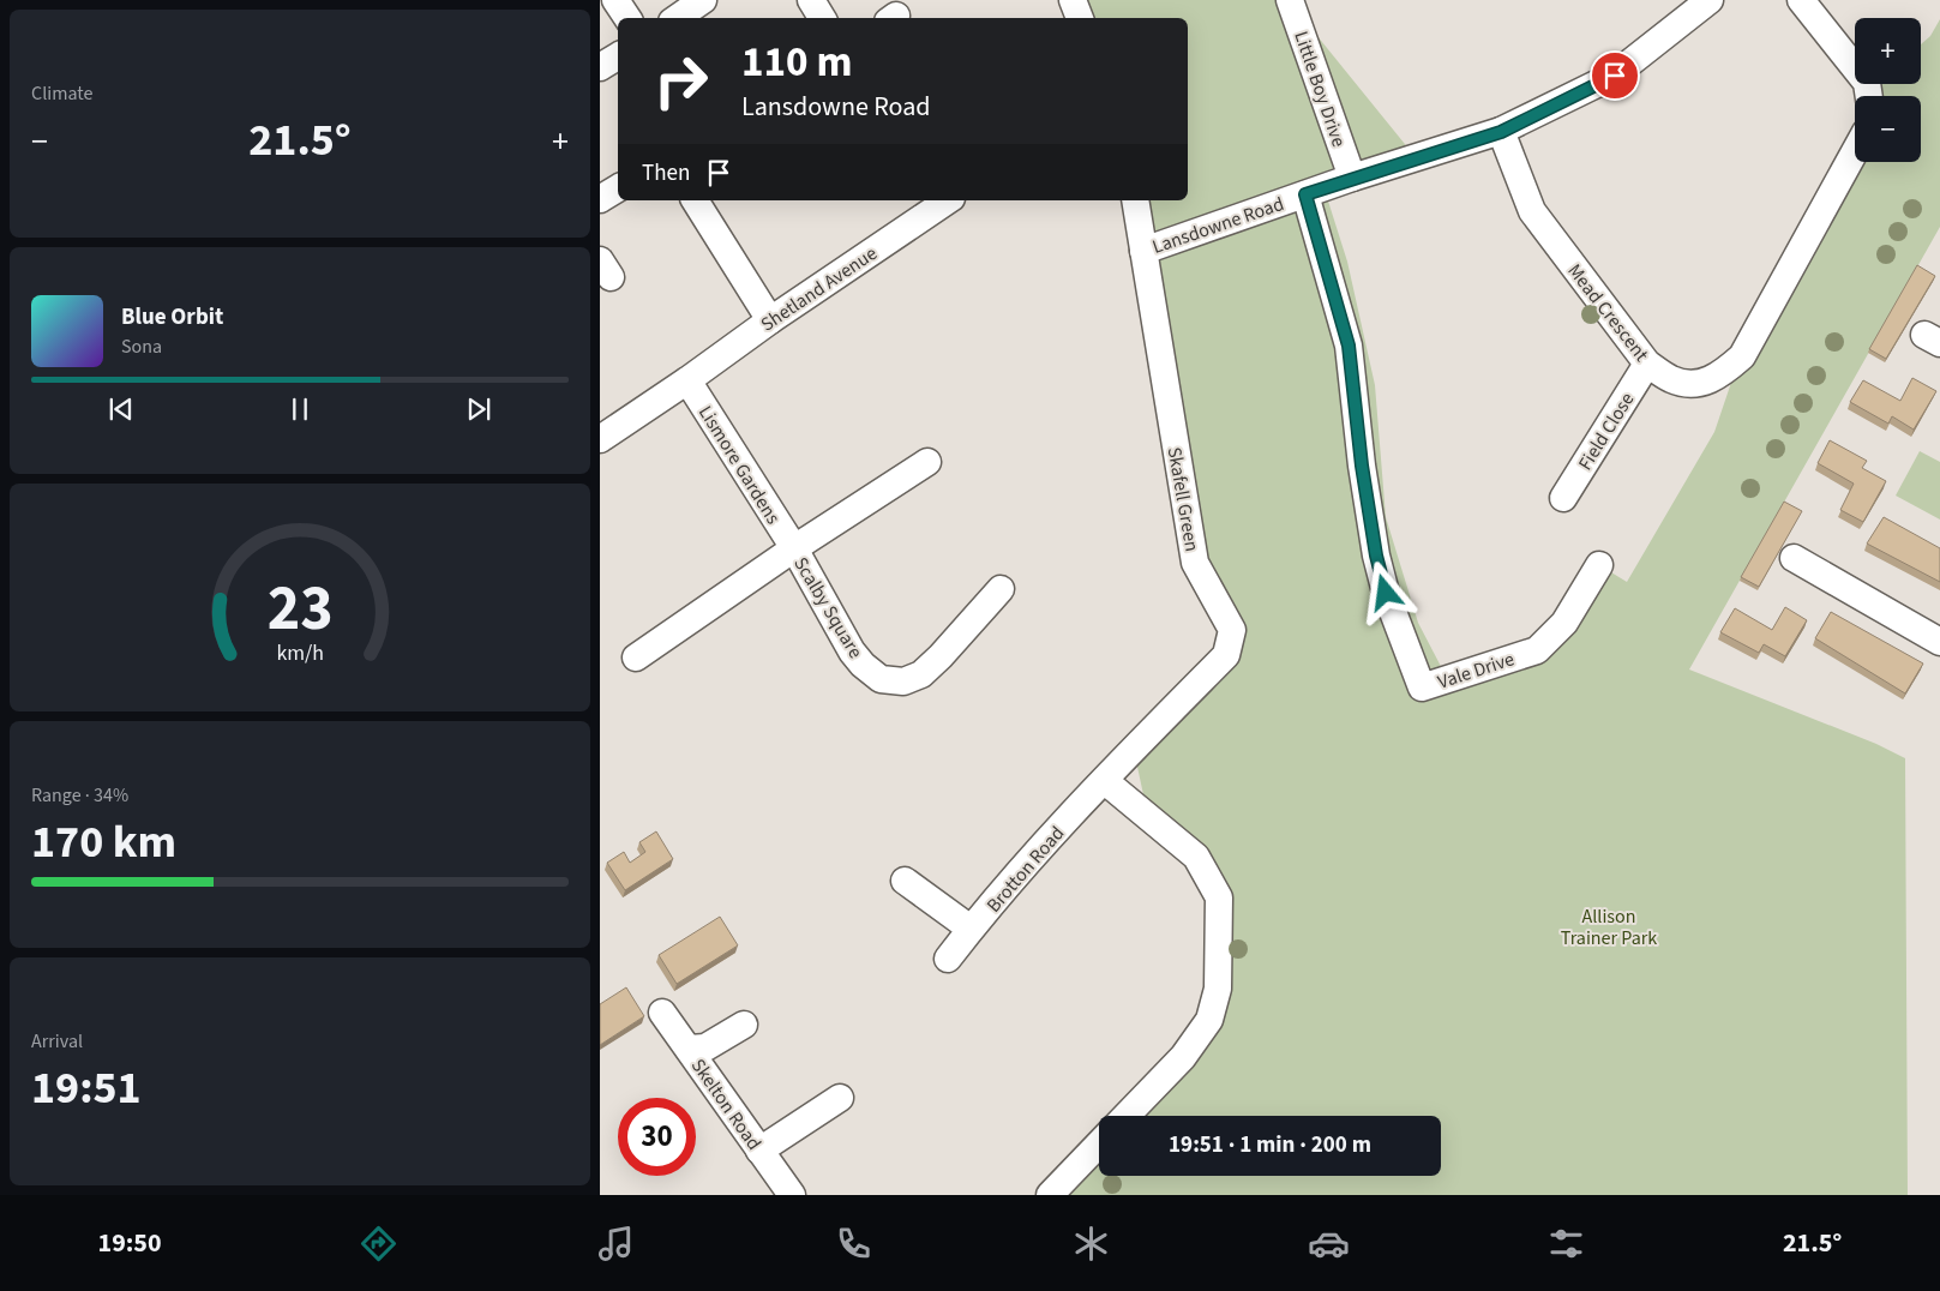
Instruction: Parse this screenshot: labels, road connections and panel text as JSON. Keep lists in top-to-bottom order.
{
  "streets": {
    "street": [
      "Little Boy Drive",
      "Lansdowne Road",
      "Shetland Avenue",
      "Mead Crescent",
      "Field Close",
      "Lismore Gardens",
      "Skafell Green",
      "Scalby Square",
      "Vale Drive",
      "Brotton Road",
      "Skelton Road"
    ]
  },
  "crossings": [
    ["Little Boy Drive", "Lansdowne Road"],
    ["Lansdowne Road", "Mead Crescent"],
    ["Lansdowne Road", "Skafell Green"],
    ["Lansdowne Road", "Vale Drive"],
    ["Shetland Avenue", "Lismore Gardens"],
    ["Mead Crescent", "Field Close"],
    ["Lismore Gardens", "Scalby Square"],
    ["Skafell Green", "Brotton Road"]
  ],
  "parks": ["Allison Trainer Park"],
  "page": {
    "tile": [
      "Climate",
      ["Range · 34%", "170 km"],
      ["Arrival", "19:51"]
    ],
    "map_buttons": ["+", "−"],
    "turn": ["110 m", "Lansdowne Road"],
    "heat": ["−", "21.5°", "+"],
    "then": "Then",
    "song": ["Blue Orbit", "Sona"],
    "limit": "30",
    "trip": "19:51 · 1 min · 200 m",
    "tabs": ["19:50", "21.5°"],
    "gauge": ["23", "km/h"]
  }
}
